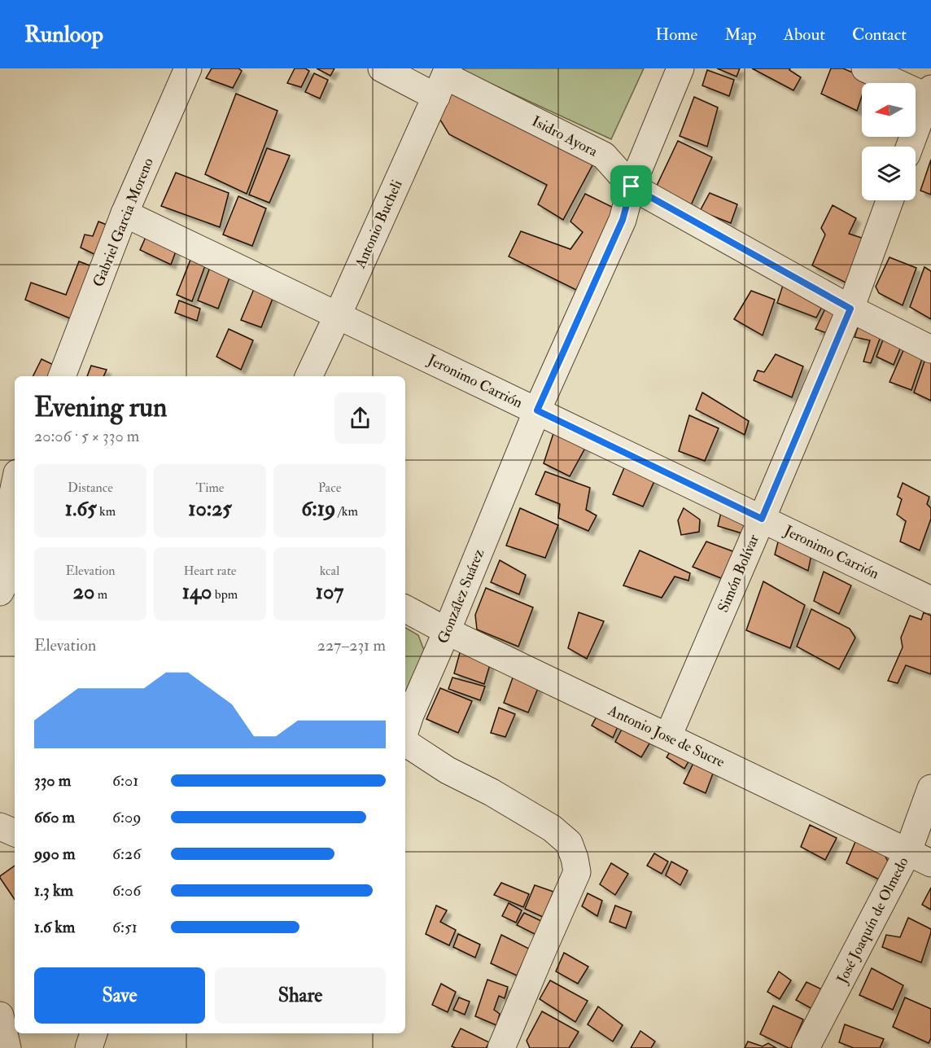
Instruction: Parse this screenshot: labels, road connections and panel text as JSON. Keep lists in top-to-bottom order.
{
  "streets": {
    "street": [
      "Isidro Ayora",
      "Gabriel Garcia Moreno",
      "Antonio Bucheli",
      "Jeronimo Carrión",
      "Simón Bolívar",
      "González Suárez",
      "Antonio Jose de Sucre",
      "José Joaquín de Olmedo"
    ]
  },
  "crossings": [
    ["Isidro Ayora", "Antonio Bucheli"],
    ["Isidro Ayora", "Simón Bolívar"],
    ["Isidro Ayora", "González Suárez"],
    ["Gabriel Garcia Moreno", "Jeronimo Carrión"],
    ["Antonio Bucheli", "Jeronimo Carrión"],
    ["Jeronimo Carrión", "Simón Bolívar"],
    ["Jeronimo Carrión", "González Suárez"],
    ["Simón Bolívar", "Antonio Jose de Sucre"],
    ["González Suárez", "Antonio Jose de Sucre"],
    ["Antonio Jose de Sucre", "José Joaquín de Olmedo"]
  ],
  "north": "left",
  "page": {
    "header": "Runloop",
    "nav": [
      "Home",
      "Map",
      "About",
      "Contact"
    ],
    "heading": ["Evening run", "20:06 · 5 × 330 m"],
    "stats": [
      ["Distance", "1.65 km"],
      ["Time", "10:25"],
      ["Pace", "6:19 /km"],
      ["Elevation", "20 m"],
      ["Heart rate", "140 bpm"],
      ["kcal", "107"]
    ],
    "chart": ["Elevation", "227–231 m"],
    "list": [
      {
        "name": "330 m",
        "note": "6:01"
      },
      {
        "name": "660 m",
        "note": "6:09"
      },
      {
        "name": "990 m",
        "note": "6:26"
      },
      {
        "name": "1.3 km",
        "note": "6:06"
      },
      {
        "name": "1.6 km",
        "note": "6:51"
      }
    ],
    "buttons": ["Save", "Share"]
  }
}
